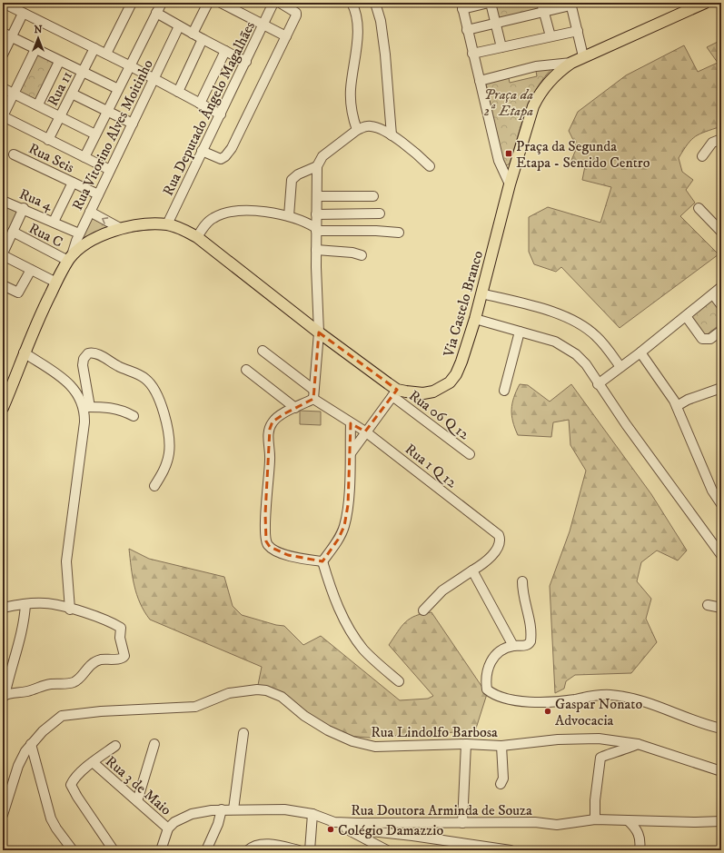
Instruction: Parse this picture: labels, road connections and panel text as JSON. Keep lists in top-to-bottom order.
{
  "streets": {
    "main road": ["Via Castelo Branco"],
    "street": [
      "Rua 11",
      "Rua Deputado Ângelo Magalhães",
      "Rua Vitorino Alves Moitinho",
      "Rua Seis",
      "Rua 4",
      "Rua C",
      "Rua 06 Q 12",
      "Rua 1 Q 12",
      "Rua Lindolfo Barbosa",
      "Rua 3 de Maio",
      "Rua Doutora Arminda de Souza"
    ]
  },
  "crossings": [
    ["Rua Deputado Ângelo Magalhães", "Via Castelo Branco"],
    ["Rua Vitorino Alves Moitinho", "Rua Seis"],
    ["Rua Vitorino Alves Moitinho", "Rua 4"],
    ["Rua Vitorino Alves Moitinho", "Rua C"],
    ["Rua Vitorino Alves Moitinho", "Via Castelo Branco"],
    ["Rua C", "Via Castelo Branco"],
    ["Via Castelo Branco", "Rua 06 Q 12"],
    ["Rua 3 de Maio", "Rua Doutora Arminda de Souza"]
  ],
  "parks": ["Praça da 2ª Etapa"],
  "places": {
    "transit": ["Praça da Segunda Etapa - Sentido Centro"],
    "other": ["Gaspar Nonato Advocacia", "Colégio Damazzio"]
  },
  "north": "top"
}
